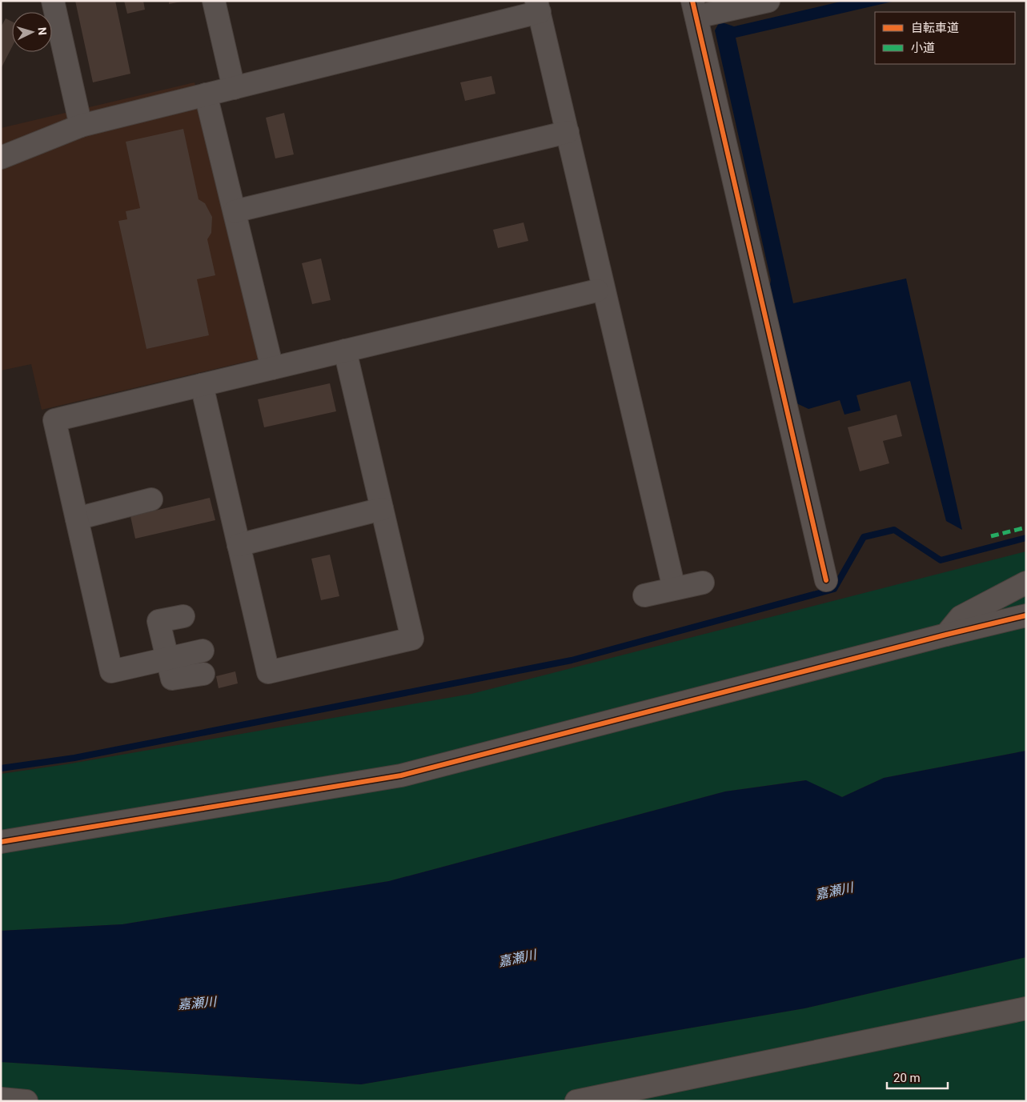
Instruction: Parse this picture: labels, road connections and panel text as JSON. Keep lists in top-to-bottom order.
{
  "water": ["嘉瀬川"],
  "legend": ["自転車道", "小道"],
  "scale_bar": "20 m",
  "north": "right"
}
